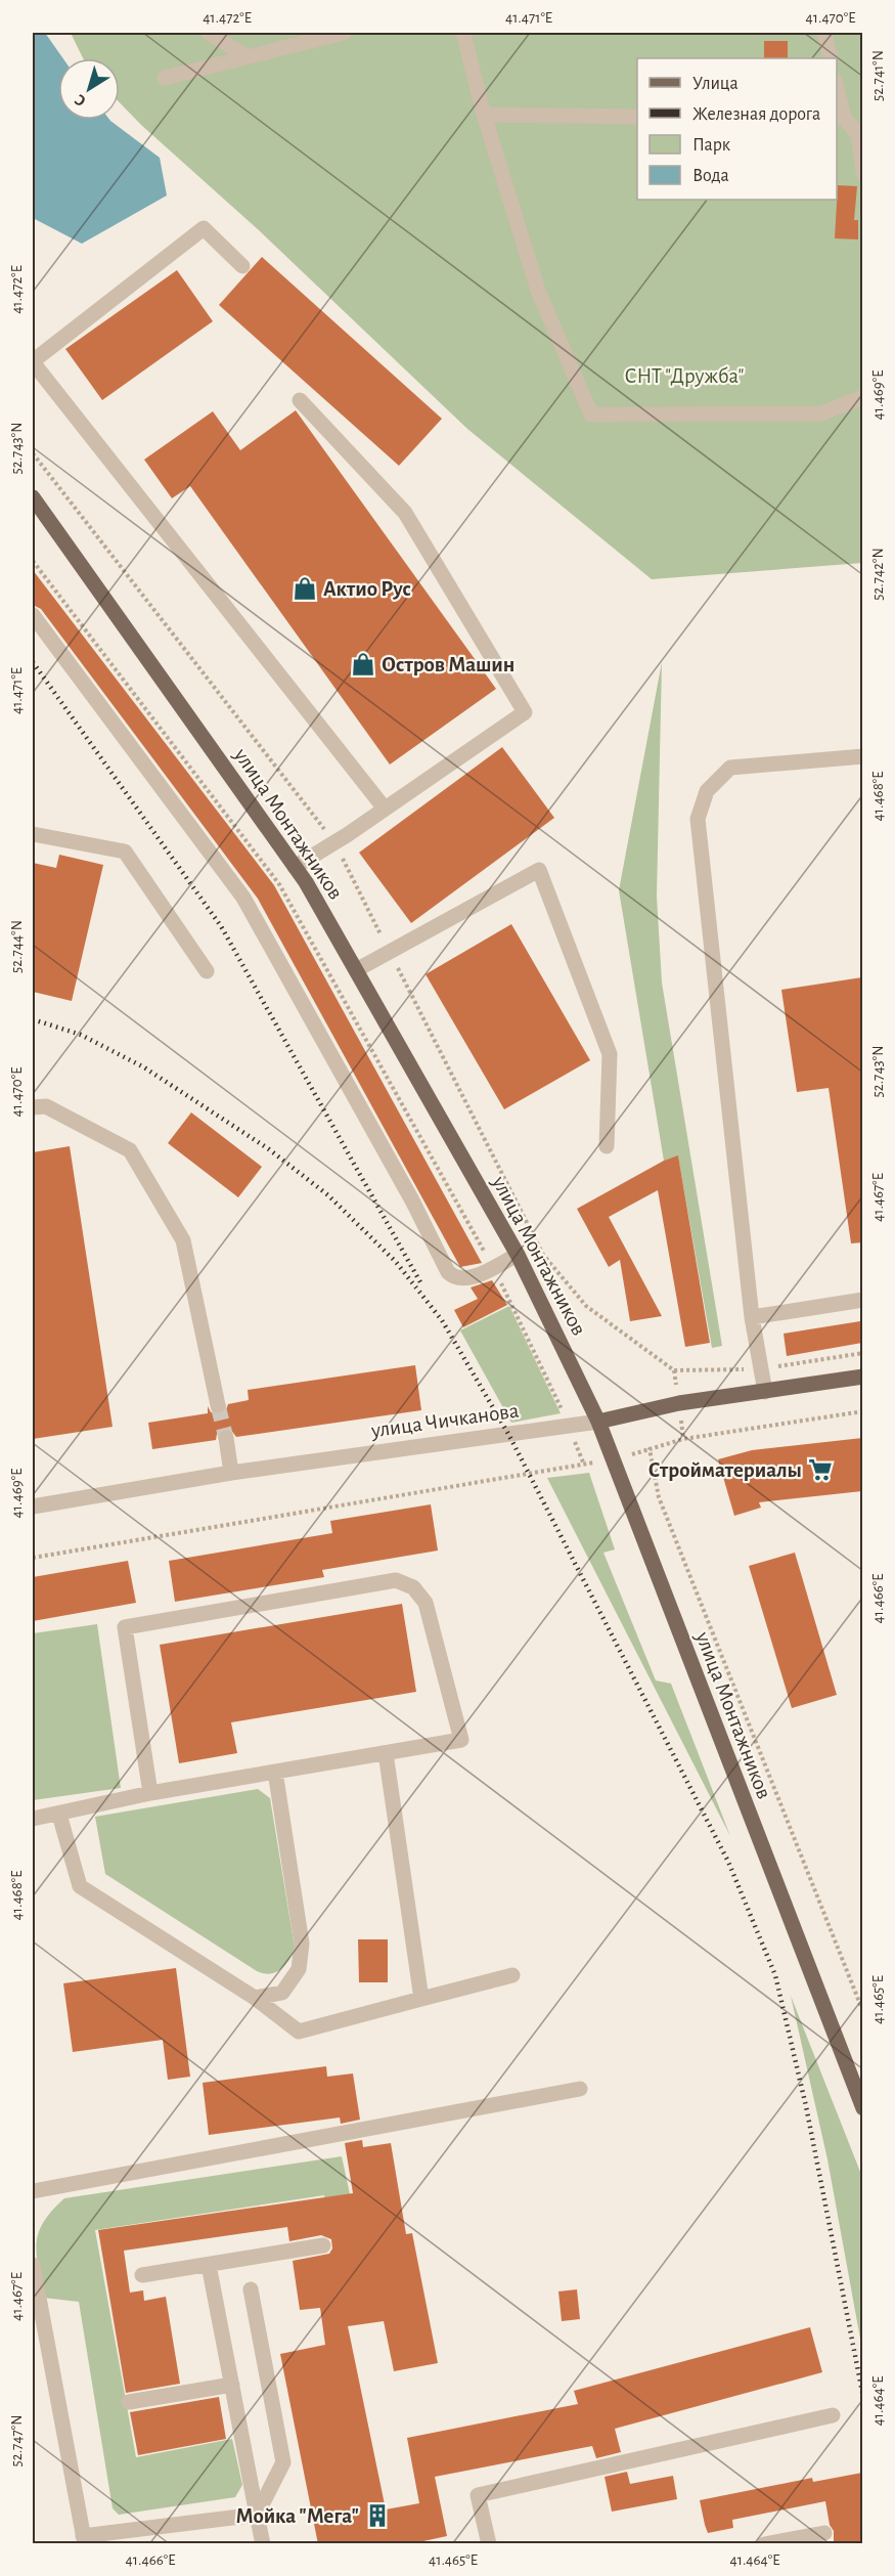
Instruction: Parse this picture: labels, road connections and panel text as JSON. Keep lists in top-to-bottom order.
{
  "streets": {
    "main road": ["улица Монтажников", "улица Чичканова"]
  },
  "crossings": [
    ["улица Монтажников", "улица Чичканова"]
  ],
  "parks": ["СНТ \"Дружба\""],
  "places": {
    "shop": ["Актио Рус", "Остров Машин"],
    "supermarket": ["Стройматериалы"],
    "building": ["Мойка \"Мега\""]
  },
  "legend": [
    "Улица",
    "Железная дорога",
    "Парк",
    "Вода"
  ],
  "north": "bottom left",
  "coordinates": [
    "41.472°E",
    "41.471°E",
    "41.470°E",
    "52.741°N",
    "41.469°E",
    "52.743°N",
    "52.742°N",
    "41.468°E",
    "52.744°N",
    "41.467°E",
    "41.466°E",
    "41.465°E",
    "41.464°E",
    "52.747°N"
  ]
}
